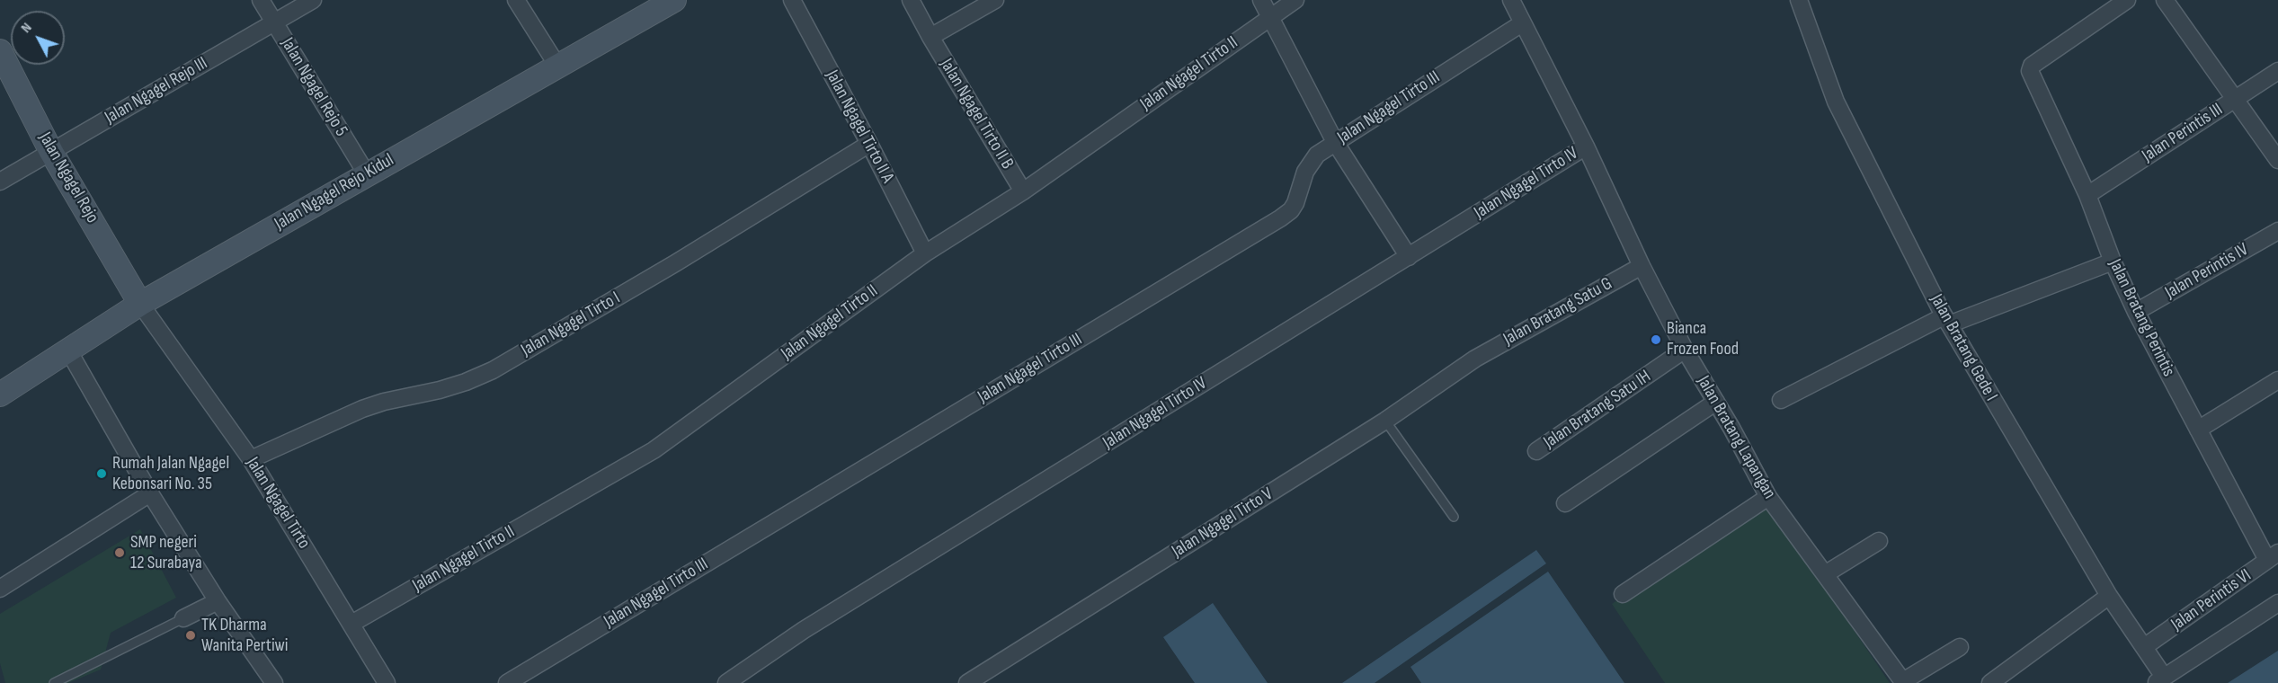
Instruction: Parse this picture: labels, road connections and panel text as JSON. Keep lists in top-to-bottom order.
{
  "streets": {
    "main road": ["Jalan Ngagel Rejo", "Jalan Ngagel Rejo Kidul"],
    "street": [
      "Jalan Ngagel Tirto II",
      "Jalan Ngagel Rejo 5",
      "Jalan Ngagel Rejo III",
      "Jalan Ngagel Tirto III",
      "Jalan Ngagel Tirto II B",
      "Jalan Ngagel Tirto II A",
      "Jalan Perintis III",
      "Jalan Ngagel Tirto IV",
      "Jalan Perintis IV",
      "Jalan Bratang Satu G",
      "Jalan Bratang Perintis",
      "Jalan Ngagel Tirto I",
      "Jalan Bratang Gede I",
      "Jalan Bratang Satu IH",
      "Jalan Bratang Lapangan",
      "Jalan Ngagel Tirto",
      "Jalan Ngagel Tirto V",
      "Jalan Perintis VI"
    ]
  },
  "crossings": [
    ["Jalan Ngagel Tirto II", "Jalan Ngagel Tirto II B"],
    ["Jalan Ngagel Tirto II", "Jalan Ngagel Tirto II A"],
    ["Jalan Ngagel Tirto II", "Jalan Ngagel Tirto"],
    ["Jalan Ngagel Rejo 5", "Jalan Ngagel Rejo III"],
    ["Jalan Ngagel Rejo 5", "Jalan Ngagel Rejo Kidul"],
    ["Jalan Ngagel Rejo III", "Jalan Ngagel Rejo"],
    ["Jalan Ngagel Tirto III", "Jalan Bratang Lapangan"],
    ["Jalan Ngagel Tirto II A", "Jalan Ngagel Tirto I"],
    ["Jalan Perintis III", "Jalan Bratang Perintis"],
    ["Jalan Ngagel Rejo", "Jalan Ngagel Rejo Kidul"],
    ["Jalan Ngagel Rejo", "Jalan Ngagel Tirto"],
    ["Jalan Ngagel Tirto IV", "Jalan Bratang Lapangan"],
    ["Jalan Ngagel Rejo Kidul", "Jalan Ngagel Tirto"],
    ["Jalan Perintis IV", "Jalan Bratang Perintis"],
    ["Jalan Bratang Satu G", "Jalan Bratang Lapangan"],
    ["Jalan Bratang Satu G", "Jalan Ngagel Tirto V"],
    ["Jalan Bratang Perintis", "Jalan Perintis VI"],
    ["Jalan Ngagel Tirto I", "Jalan Ngagel Tirto"],
    ["Jalan Bratang Gede I", "Jalan Perintis VI"],
    ["Jalan Bratang Satu IH", "Jalan Bratang Lapangan"]
  ],
  "places": [
    "Bianca Frozen Food",
    "Rumah Jalan Ngagel Kebonsari No. 35",
    "SMP negeri 12 Surabaya",
    "TK Dharma Wanita Pertiwi"
  ],
  "north": "top left"
}
